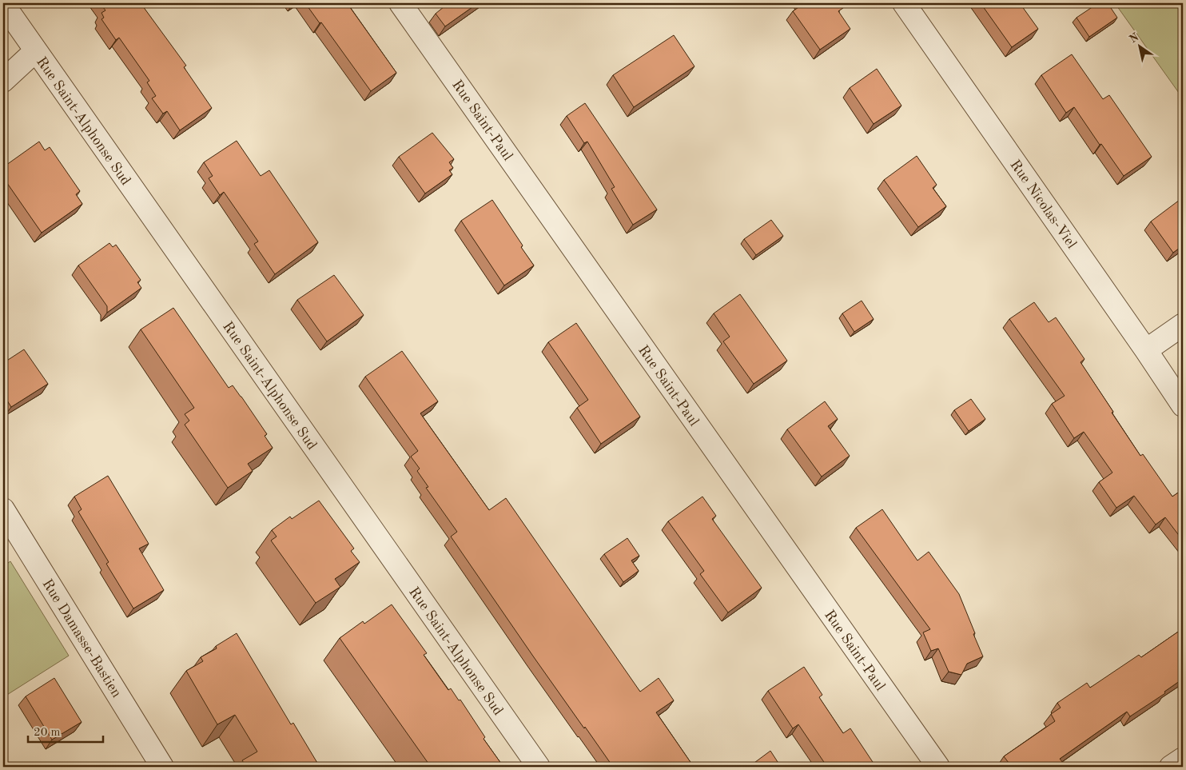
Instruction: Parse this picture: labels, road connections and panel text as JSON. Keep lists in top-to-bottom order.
{
  "streets": {
    "street": [
      "Rue Saint-Paul",
      "Rue Saint-Alphonse Sud",
      "Rue Nicolas-Viel",
      "Rue Damasse-Bastien"
    ]
  },
  "scale_bar": "20 m",
  "north": "top left"
}
